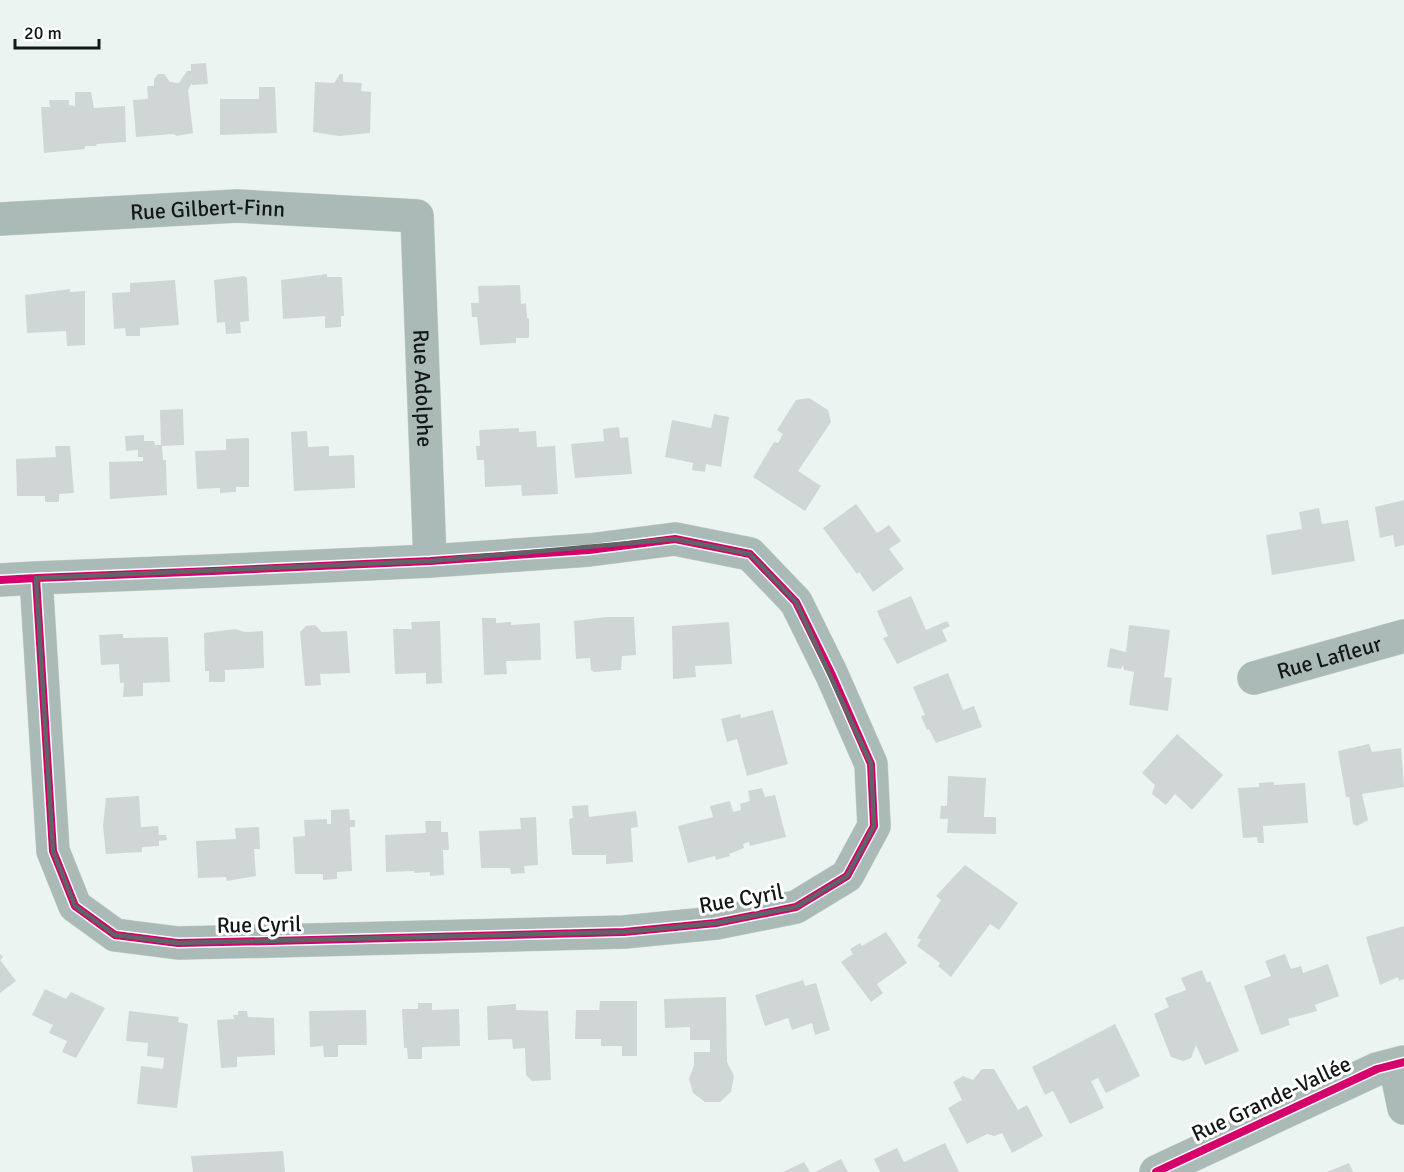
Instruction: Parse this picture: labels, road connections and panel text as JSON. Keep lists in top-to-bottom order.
{
  "streets": {
    "street": [
      "Rue Gilbert-Finn",
      "Rue Adolphe",
      "Rue Lafleur",
      "Rue Cyril",
      "Rue Grande-Vallée"
    ]
  },
  "crossings": [
    ["Rue Gilbert-Finn", "Rue Adolphe"],
    ["Rue Adolphe", "Rue Cyril"]
  ],
  "scale_bar": "20 m"
}
